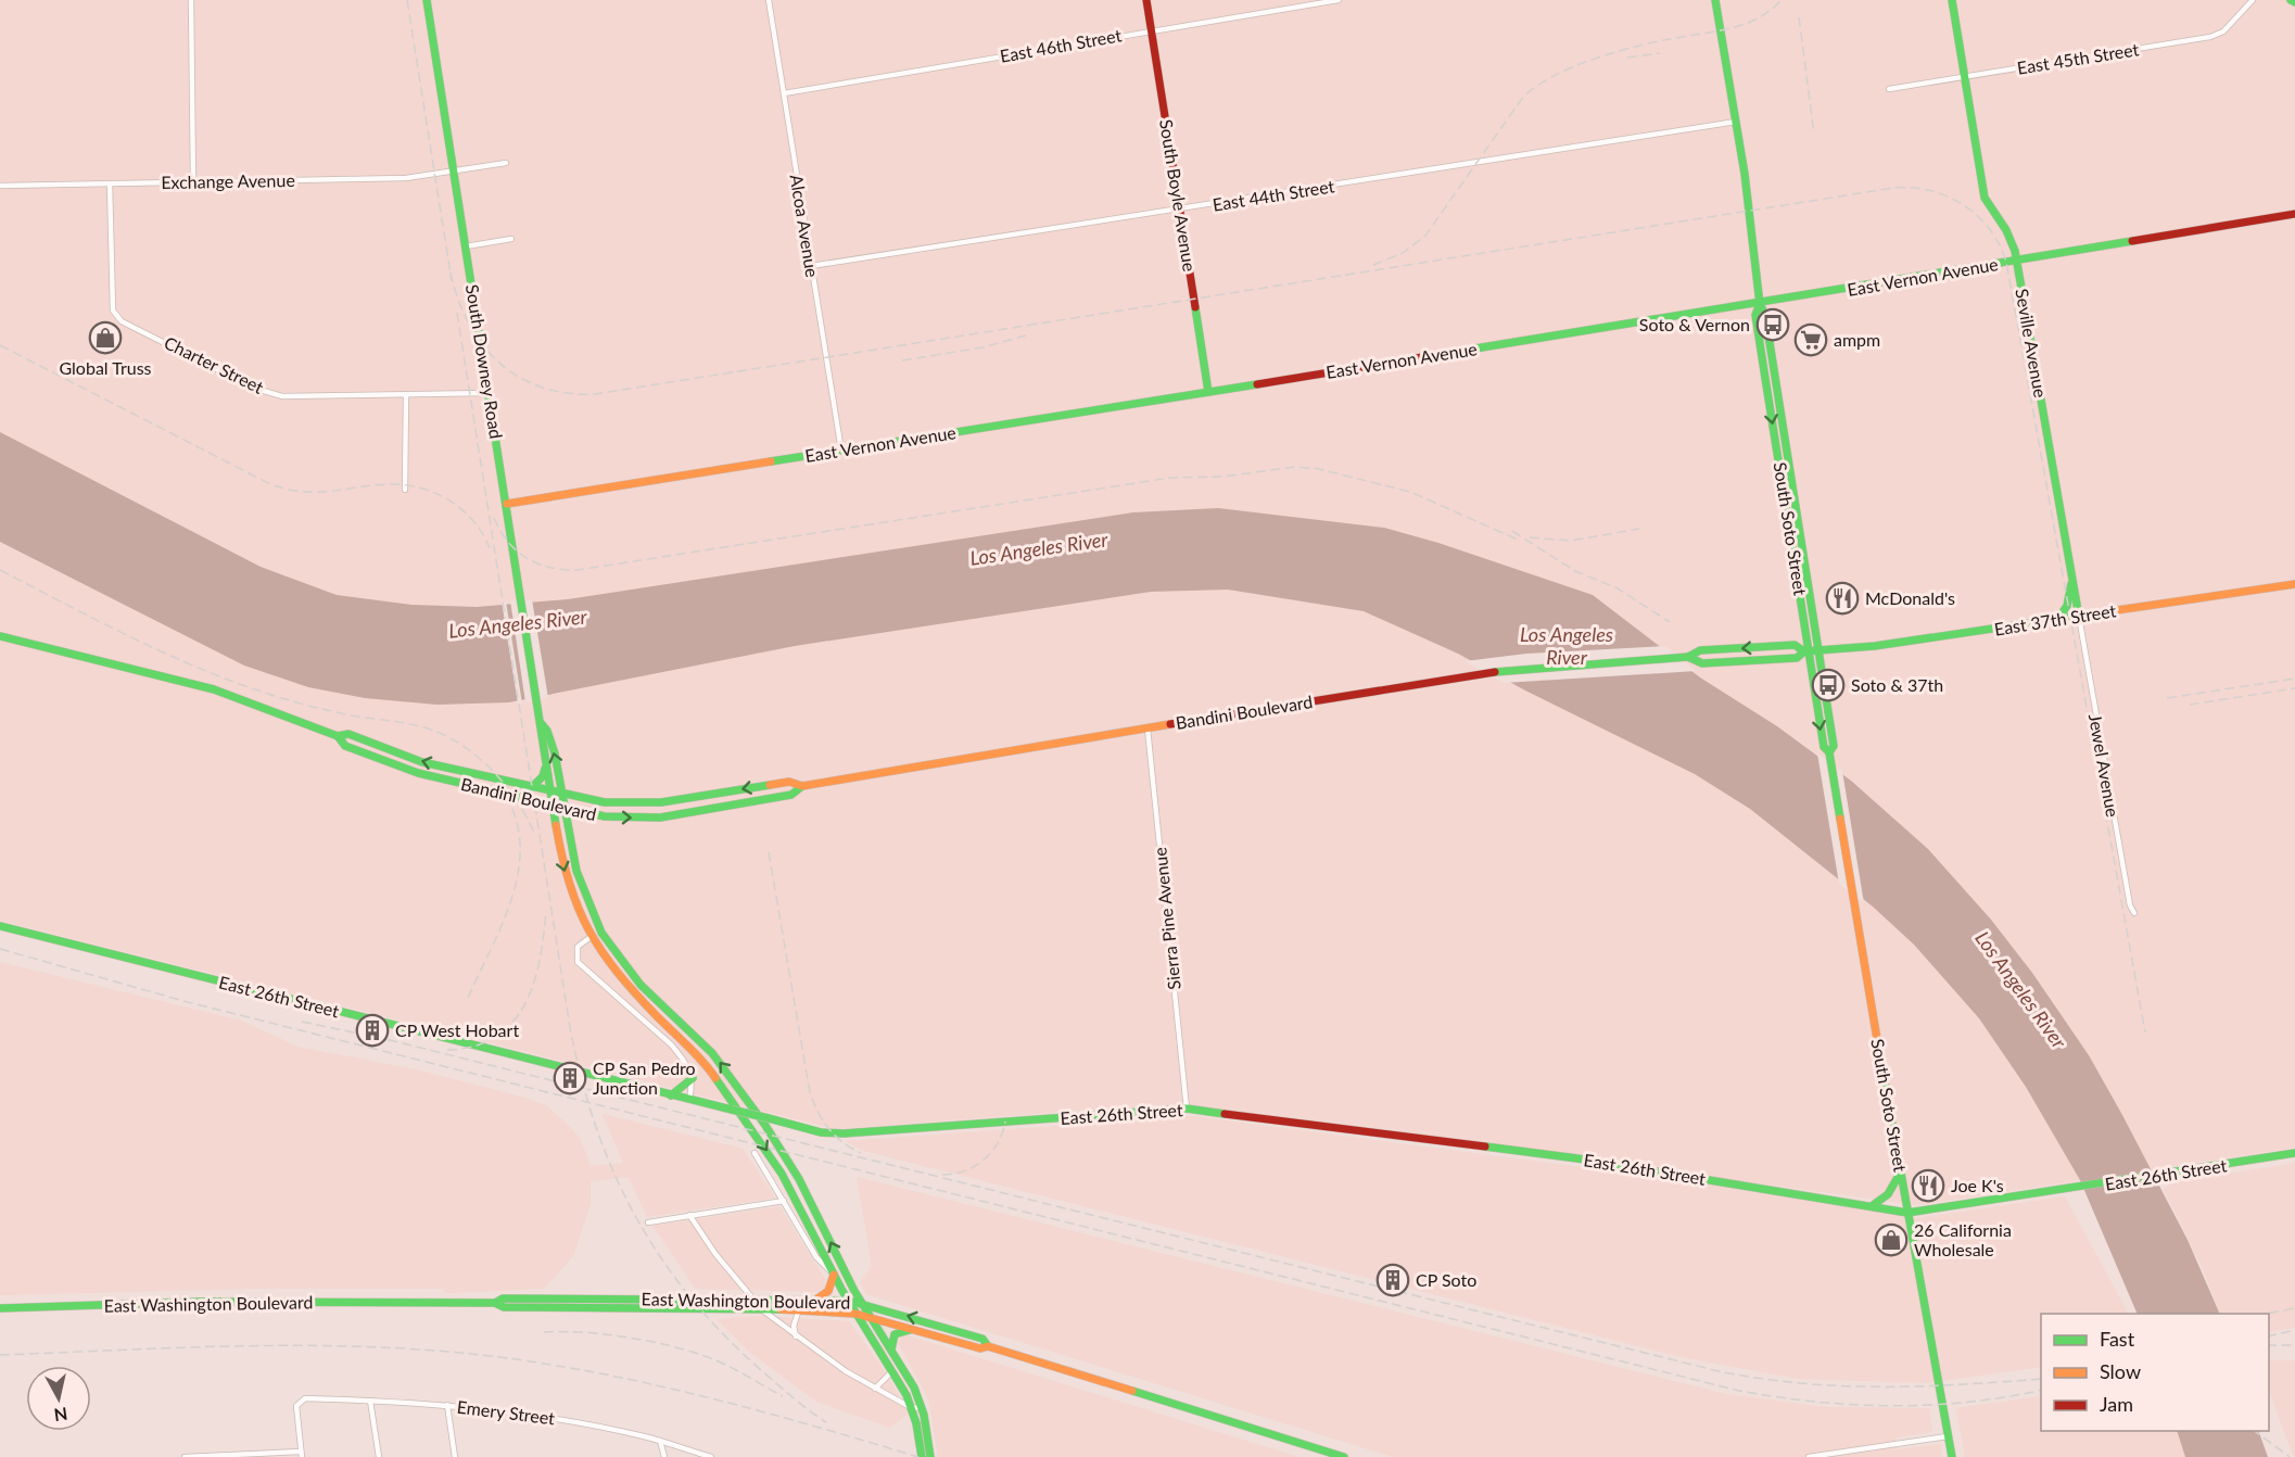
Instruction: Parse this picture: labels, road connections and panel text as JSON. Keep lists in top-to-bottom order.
{
  "streets": {
    "main road": [
      "South Boyle Avenue",
      "East Vernon Avenue",
      "Seville Avenue",
      "South Downey Road",
      "South Soto Street",
      "East 37th Street",
      "Bandini Boulevard",
      "East 26th Street",
      "East Washington Boulevard"
    ],
    "street": [
      "East 46th Street",
      "East 45th Street",
      "Exchange Avenue",
      "East 44th Street",
      "Alcoa Avenue",
      "Charter Street",
      "Jewel Avenue",
      "Sierra Pine Avenue",
      "Emery Street"
    ]
  },
  "crossings": [
    ["East 46th Street", "South Boyle Avenue"],
    ["East 46th Street", "Alcoa Avenue"],
    ["East 45th Street", "Seville Avenue"],
    ["Exchange Avenue", "South Downey Road"],
    ["Exchange Avenue", "Charter Street"],
    ["South Boyle Avenue", "East 44th Street"],
    ["South Boyle Avenue", "East Vernon Avenue"],
    ["East 44th Street", "Alcoa Avenue"],
    ["East 44th Street", "South Soto Street"],
    ["Alcoa Avenue", "East Vernon Avenue"],
    ["East Vernon Avenue", "Seville Avenue"],
    ["East Vernon Avenue", "South Downey Road"],
    ["East Vernon Avenue", "South Soto Street"],
    ["Seville Avenue", "East 37th Street"],
    ["Seville Avenue", "Jewel Avenue"],
    ["South Downey Road", "Charter Street"],
    ["South Downey Road", "Bandini Boulevard"],
    ["South Downey Road", "East Washington Boulevard"],
    ["South Soto Street", "East 37th Street"],
    ["South Soto Street", "Bandini Boulevard"],
    ["South Soto Street", "East 26th Street"],
    ["East 37th Street", "Bandini Boulevard"],
    ["East 37th Street", "Jewel Avenue"],
    ["Bandini Boulevard", "Sierra Pine Avenue"],
    ["Sierra Pine Avenue", "East 26th Street"]
  ],
  "water": ["Los Angeles River"],
  "places": {
    "bus stop": ["Soto & Vernon", "Soto & 37th"],
    "shop": ["Global Truss", "26 California Wholesale"],
    "supermarket": ["ampm"],
    "restaurant": ["McDonald's", "Joe K's"],
    "building": ["CP West Hobart", "CP San Pedro Junction", "CP Soto"]
  },
  "legend": ["Fast", "Slow", "Jam"],
  "north": "bottom"
}
